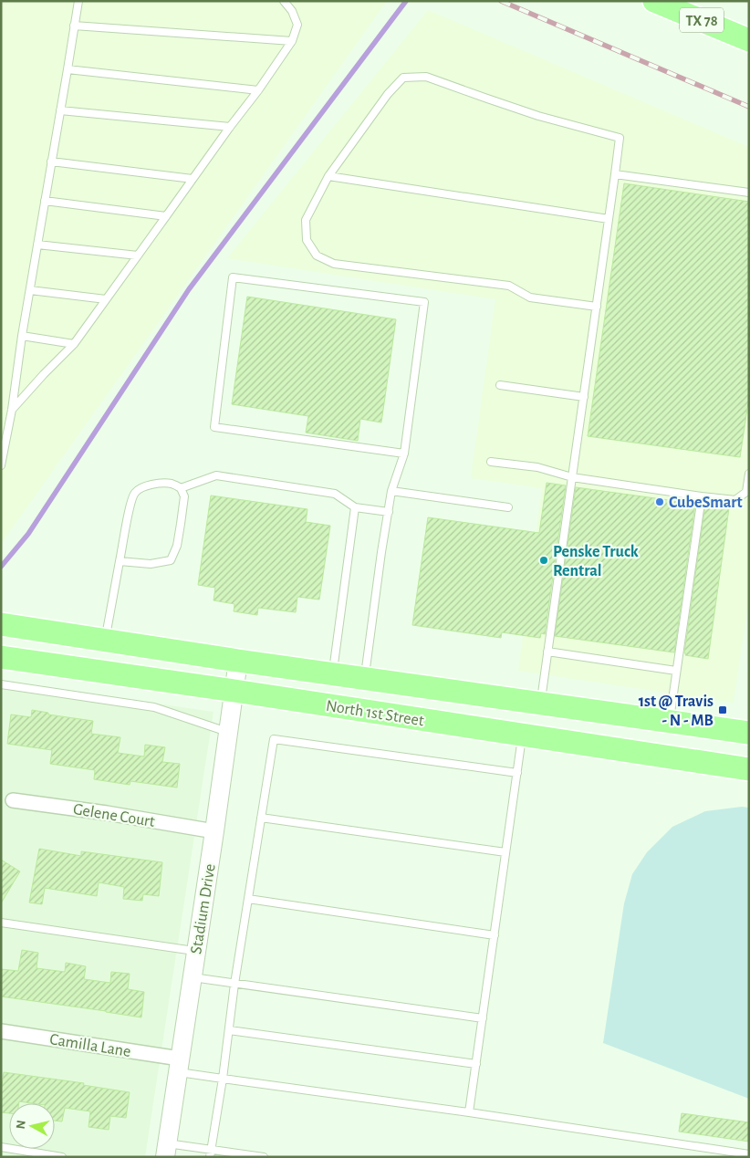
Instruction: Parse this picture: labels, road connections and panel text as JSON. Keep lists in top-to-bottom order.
{
  "streets": {
    "main road": ["TX 78", "North 1st Street"],
    "street": ["Gelene Court", "Stadium Drive", "Camilla Lane"]
  },
  "crossings": [
    ["North 1st Street", "Stadium Drive"],
    ["Gelene Court", "Stadium Drive"],
    ["Stadium Drive", "Camilla Lane"]
  ],
  "places": {
    "other": ["CubeSmart", "Penske Truck Rentral"],
    "transit": ["1st @ Travis - N - MB"]
  },
  "north": "left"
}
